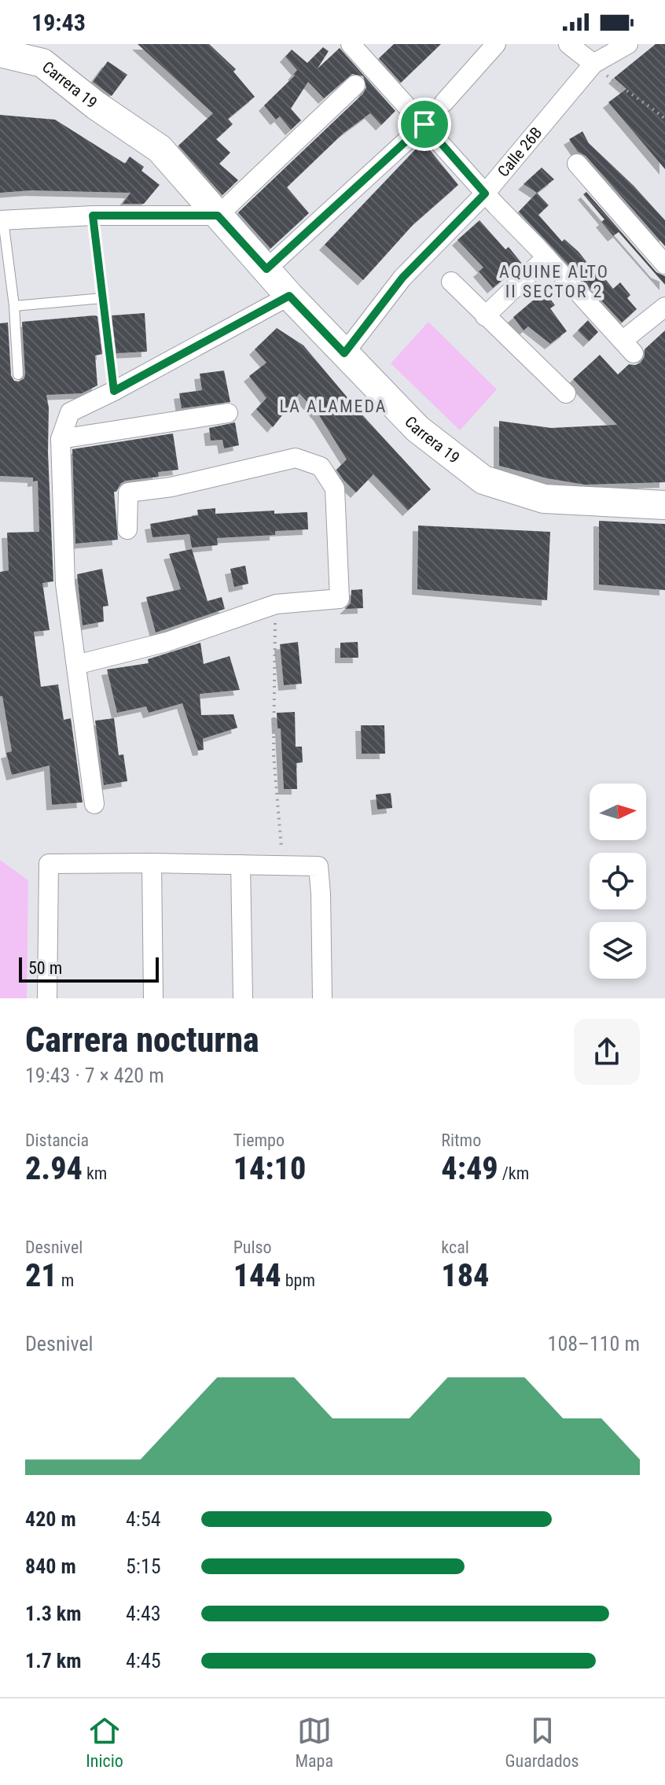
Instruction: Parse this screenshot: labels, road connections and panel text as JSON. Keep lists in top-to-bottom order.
{
  "streets": {
    "street": ["Carrera 19", "Calle 26B"]
  },
  "crossings": [
    ["Carrera 19", "Calle 26B"]
  ],
  "districts": ["AQUINE ALTO II SECTOR 2", "LA ALAMEDA"],
  "scale_bar": "50 m",
  "north": "right",
  "page": {
    "status": "19:43",
    "scale": "50 m",
    "heading": ["Carrera nocturna", "19:43 · 7 × 420 m"],
    "stats": [
      ["Distancia", "2.94 km"],
      ["Tiempo", "14:10"],
      ["Ritmo", "4:49 /km"],
      ["Desnivel", "21 m"],
      ["Pulso", "144 bpm"],
      ["kcal", "184"]
    ],
    "chart": ["Desnivel", "108–110 m"],
    "list": [
      {
        "name": "420 m",
        "note": "4:54"
      },
      {
        "name": "840 m",
        "note": "5:15"
      },
      {
        "name": "1.3 km",
        "note": "4:43"
      },
      {
        "name": "1.7 km",
        "note": "4:45"
      }
    ],
    "tabs": ["Inicio", "Mapa", "Guardados"]
  }
}
